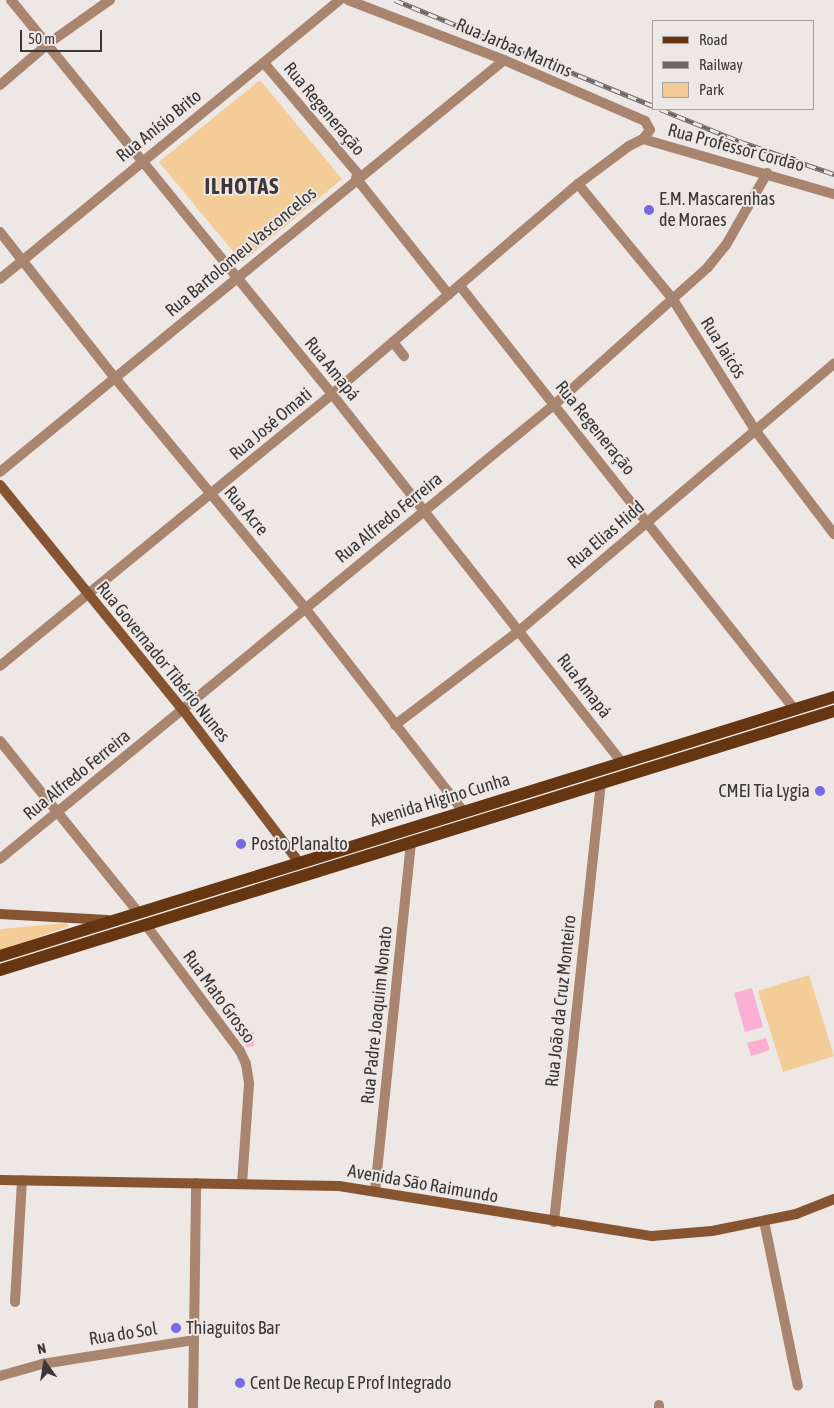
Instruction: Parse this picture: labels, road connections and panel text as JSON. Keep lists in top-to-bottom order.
{
  "streets": {
    "main road": ["Avenida Higino Cunha"],
    "street": [
      "Rua Jarbas Martins",
      "Rua Regeneração",
      "Rua Anísio Brito",
      "Rua Professor Cordão",
      "Rua Bartolomeu Vasconcelos",
      "Rua Jaicós",
      "Rua Amapá",
      "Rua José Omati",
      "Rua Acre",
      "Rua Alfredo Ferreira",
      "Rua Elias Hidd",
      "Rua Governador Tibério Nunes",
      "Rua Mato Grosso",
      "Rua João da Cruz Monteiro",
      "Rua Padre Joaquim Nonato",
      "Avenida São Raimundo",
      "Rua do Sol"
    ]
  },
  "crossings": [
    ["Rua Jarbas Martins", "Rua Professor Cordão"],
    ["Rua Jarbas Martins", "Rua Bartolomeu Vasconcelos"],
    ["Rua Regeneração", "Rua Anísio Brito"],
    ["Rua Regeneração", "Rua Bartolomeu Vasconcelos"],
    ["Rua Regeneração", "Rua José Omati"],
    ["Rua Regeneração", "Rua Alfredo Ferreira"],
    ["Rua Regeneração", "Rua Elias Hidd"],
    ["Rua Regeneração", "Avenida Higino Cunha"],
    ["Rua Anísio Brito", "Rua Amapá"],
    ["Rua Anísio Brito", "Rua Acre"],
    ["Rua Professor Cordão", "Rua José Omati"],
    ["Rua Professor Cordão", "Rua Alfredo Ferreira"],
    ["Rua Bartolomeu Vasconcelos", "Rua Amapá"],
    ["Rua Bartolomeu Vasconcelos", "Rua Acre"],
    ["Rua Jaicós", "Rua José Omati"],
    ["Rua Jaicós", "Rua Alfredo Ferreira"],
    ["Rua Jaicós", "Rua Elias Hidd"],
    ["Rua Amapá", "Rua José Omati"],
    ["Rua Amapá", "Rua Alfredo Ferreira"],
    ["Rua Amapá", "Rua Elias Hidd"],
    ["Rua Amapá", "Avenida Higino Cunha"],
    ["Rua José Omati", "Rua Acre"],
    ["Rua José Omati", "Rua Governador Tibério Nunes"],
    ["Rua Acre", "Rua Alfredo Ferreira"],
    ["Rua Acre", "Rua Elias Hidd"],
    ["Rua Acre", "Avenida Higino Cunha"],
    ["Rua Alfredo Ferreira", "Rua Governador Tibério Nunes"],
    ["Rua Governador Tibério Nunes", "Avenida Higino Cunha"],
    ["Avenida Higino Cunha", "Rua Mato Grosso"],
    ["Avenida Higino Cunha", "Rua João da Cruz Monteiro"],
    ["Avenida Higino Cunha", "Rua Padre Joaquim Nonato"],
    ["Rua Mato Grosso", "Avenida São Raimundo"],
    ["Rua João da Cruz Monteiro", "Avenida São Raimundo"],
    ["Rua Padre Joaquim Nonato", "Avenida São Raimundo"]
  ],
  "districts": ["ILHOTAS"],
  "places": [
    "E.M. Mascarenhas de Moraes",
    "CMEI Tia Lygia",
    "Posto Planalto",
    "Thiaguitos Bar",
    "Cent De Recup E Prof Integrado"
  ],
  "legend": ["Road", "Railway", "Park"],
  "scale_bar": "50 m",
  "north": "top"
}
